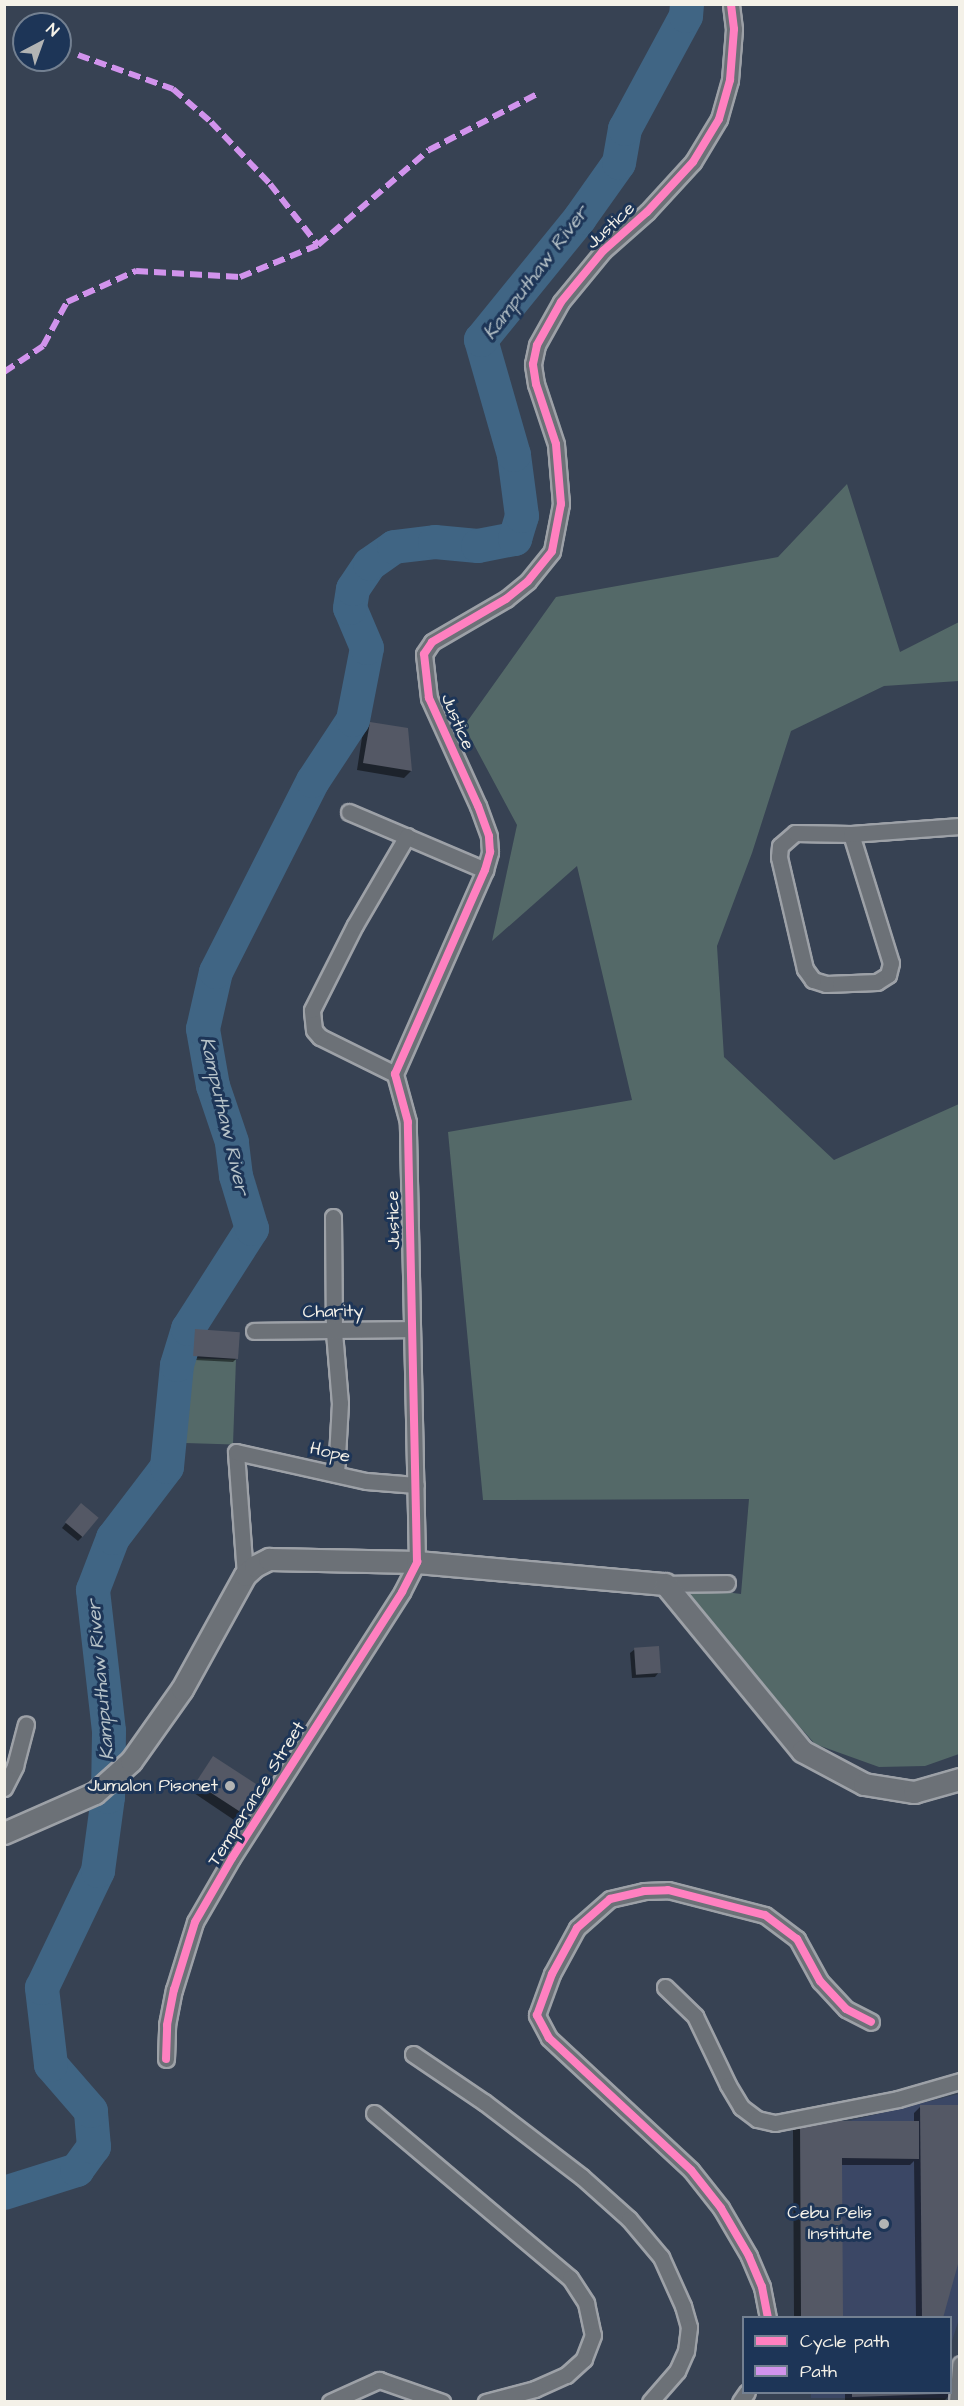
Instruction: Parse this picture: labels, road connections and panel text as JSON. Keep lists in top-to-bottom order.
{
  "streets": {
    "street": [
      "Justice",
      "Charity",
      "Hope",
      "Temperance Street"
    ]
  },
  "crossings": [
    ["Justice", "Charity"],
    ["Justice", "Hope"],
    ["Justice", "Temperance Street"]
  ],
  "water": ["Kamputhaw River"],
  "places": ["Jumalon Pisonet", "Cebu Pelis Institute"],
  "legend": ["Cycle path", "Path"],
  "north": "top right"
}
